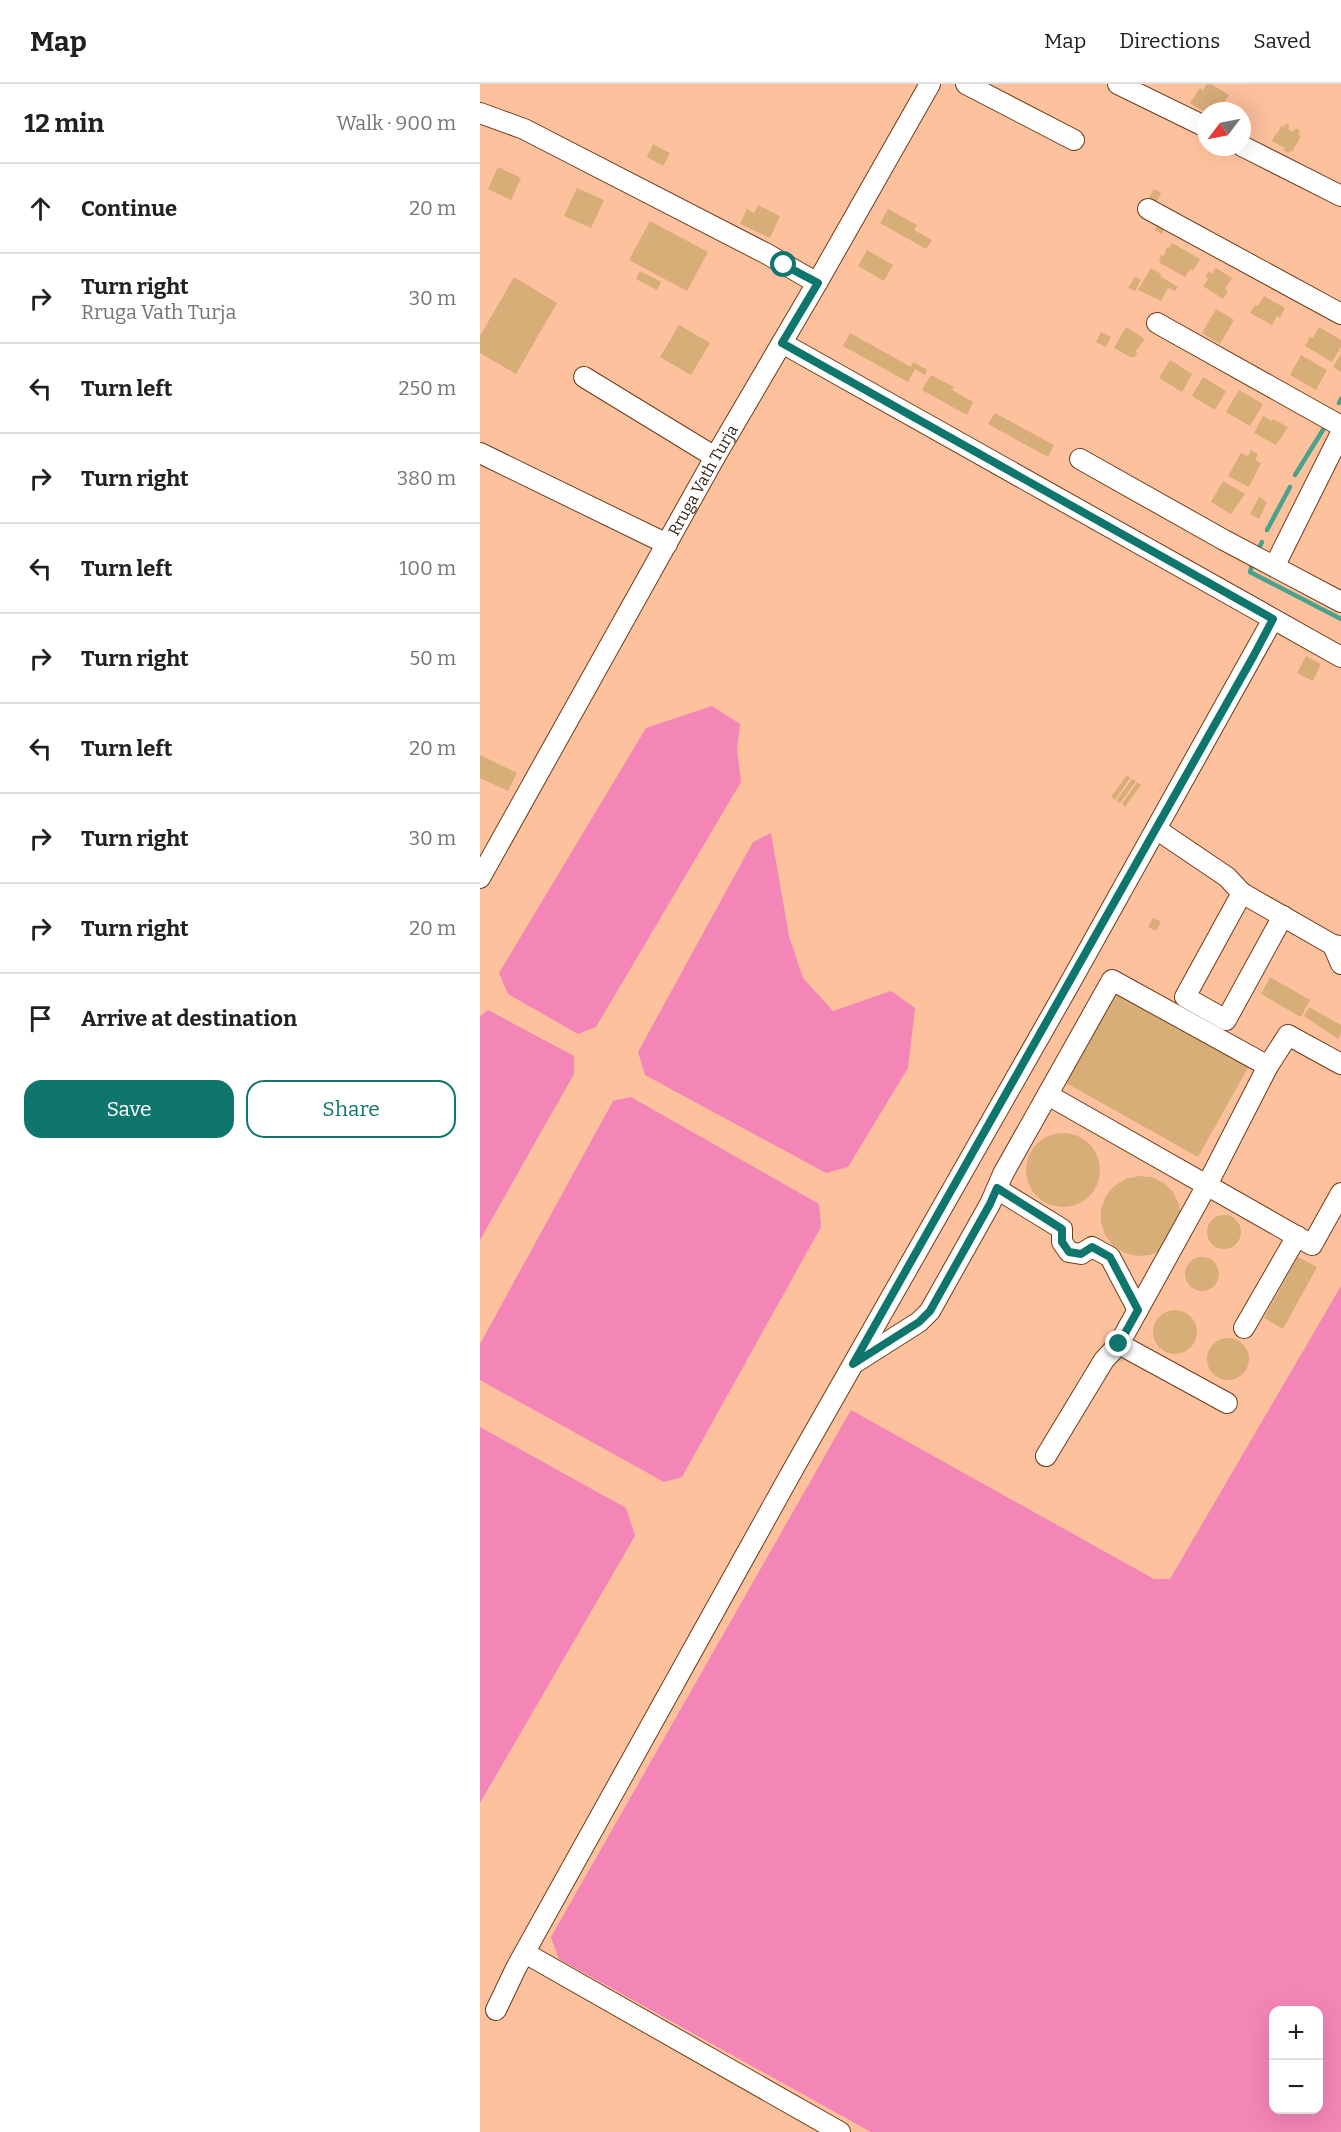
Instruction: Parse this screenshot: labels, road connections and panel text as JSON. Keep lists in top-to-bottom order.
{
  "streets": {
    "street": ["Rruga Vath Turja"]
  },
  "north": "bottom left",
  "page": {
    "header": "Map",
    "nav": ["Map", "Directions", "Saved"],
    "heading": ["12 min", "Walk · 900 m"],
    "list": [
      ["Continue", "20 m"],
      ["Turn right", "Rruga Vath Turja", "30 m"],
      ["Turn left", "250 m"],
      ["Turn right", "380 m"],
      ["Turn left", "100 m"],
      ["Turn right", "50 m"],
      ["Turn left", "20 m"],
      ["Turn right", "30 m"],
      ["Turn right", "20 m"],
      "Arrive at destination"
    ],
    "buttons": ["Save", "Share"],
    "map_buttons": ["+", "−"]
  }
}
